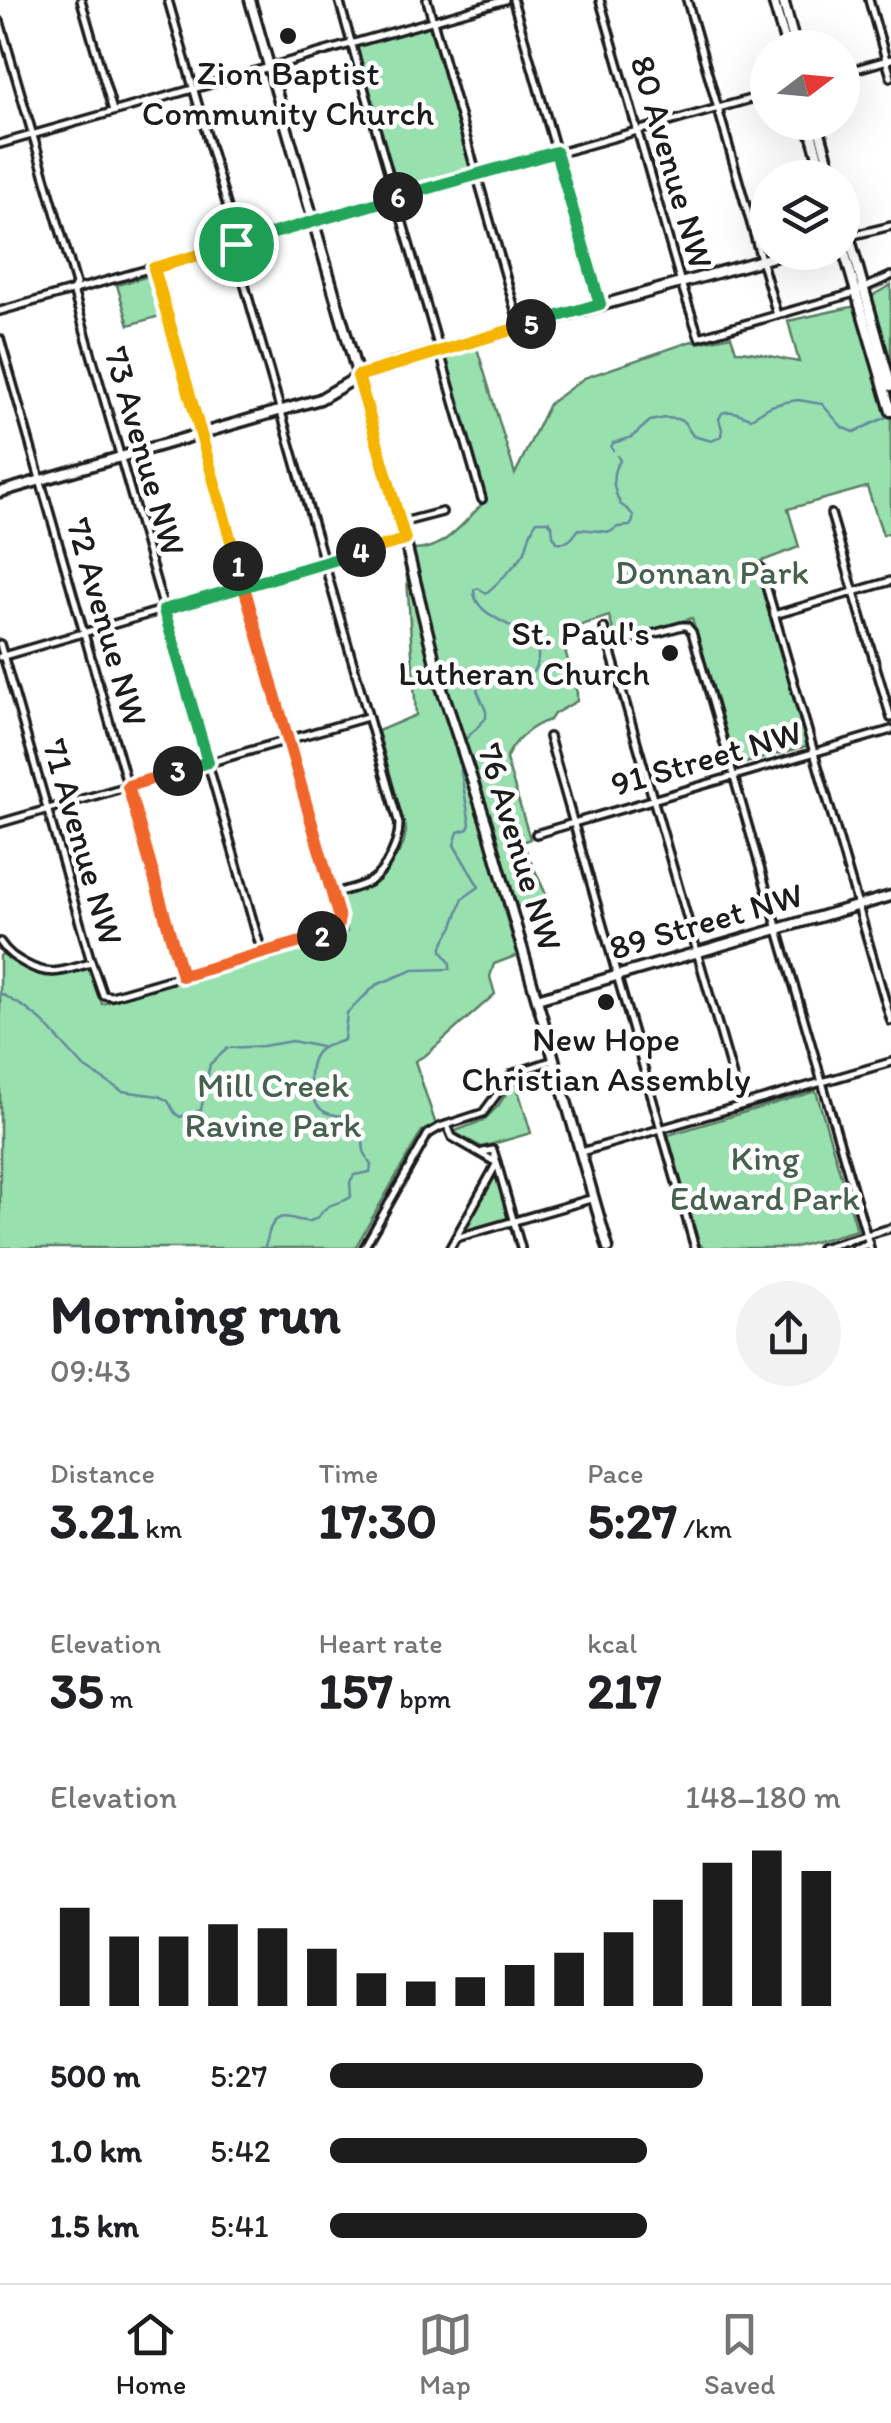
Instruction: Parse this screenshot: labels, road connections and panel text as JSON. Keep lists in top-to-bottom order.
{
  "streets": {
    "street": [
      "80 Avenue NW",
      "73 Avenue NW",
      "72 Avenue NW",
      "91 Street NW",
      "71 Avenue NW",
      "76 Avenue NW",
      "89 Street NW"
    ]
  },
  "crossings": [
    ["72 Avenue NW", "71 Avenue NW"],
    ["76 Avenue NW", "89 Street NW"]
  ],
  "parks": ["Donnan Park", "Mill Creek Ravine Park", "King Edward Park"],
  "places": ["Zion Baptist Community Church", "St. Paul's Lutheran Church", "New Hope Christian Assembly"],
  "north": "right",
  "page": {
    "pins": [
      "6",
      "5",
      "4",
      "1",
      "3",
      "2"
    ],
    "heading": ["Morning run", "09:43"],
    "stats": [
      ["Distance", "3.21 km"],
      ["Time", "17:30"],
      ["Pace", "5:27 /km"],
      ["Elevation", "35 m"],
      ["Heart rate", "157 bpm"],
      ["kcal", "217"]
    ],
    "chart": ["Elevation", "148–180 m"],
    "list": [
      {
        "name": "500 m",
        "note": "5:27"
      },
      {
        "name": "1.0 km",
        "note": "5:42"
      },
      {
        "name": "1.5 km",
        "note": "5:41"
      }
    ],
    "tabs": ["Home", "Map", "Saved"]
  }
}
